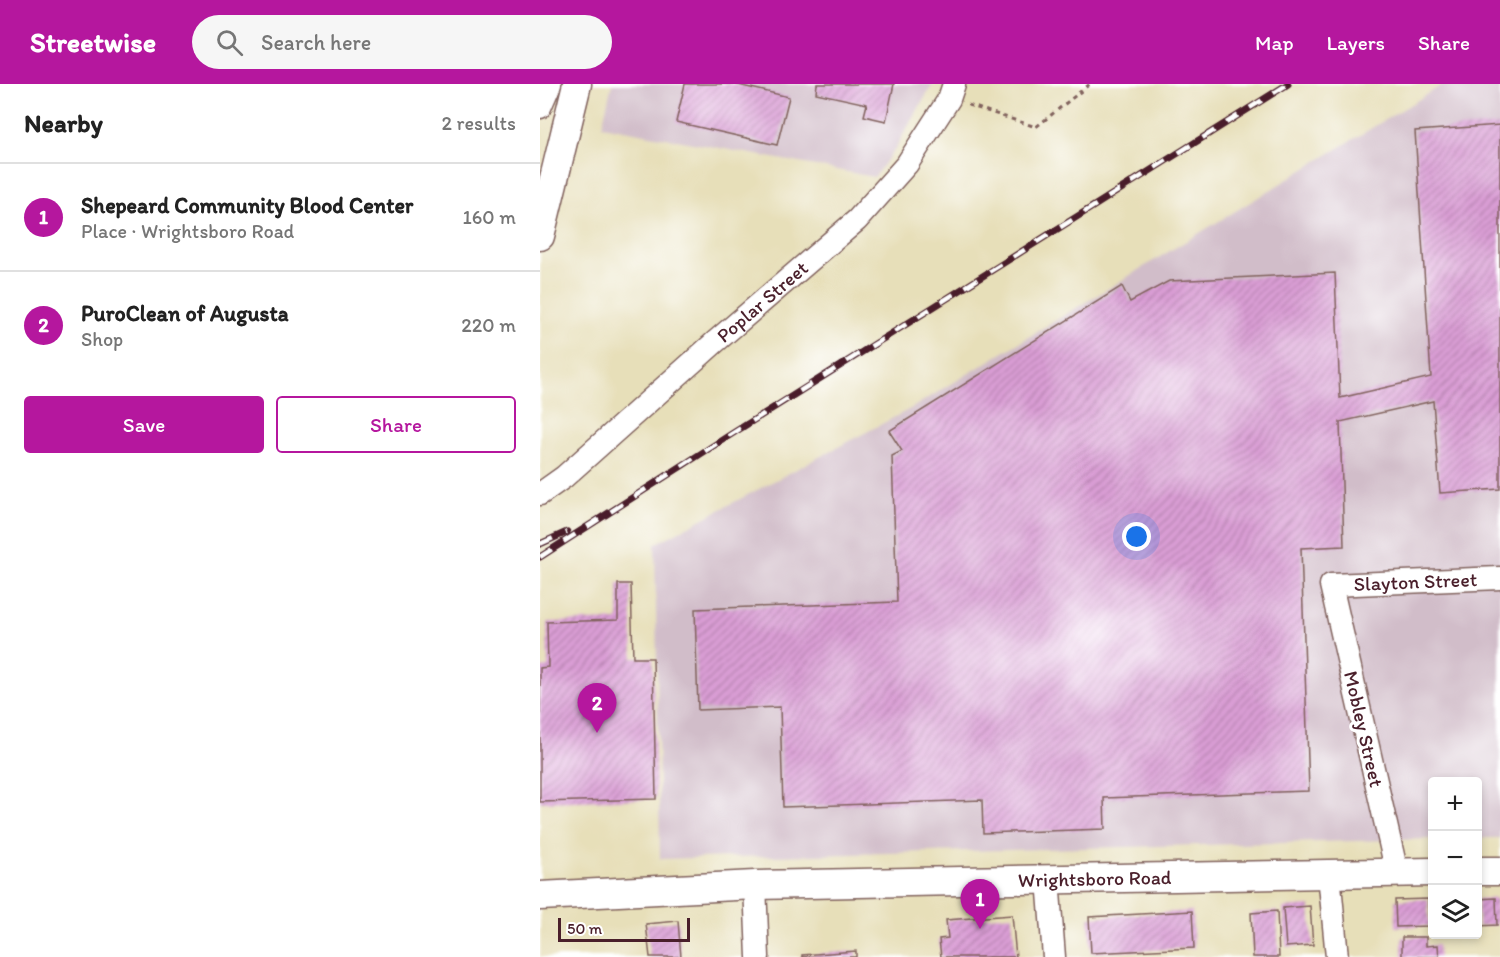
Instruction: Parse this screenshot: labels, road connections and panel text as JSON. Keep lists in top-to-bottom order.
{
  "streets": {
    "main road": ["Wrightsboro Road"],
    "street": ["Poplar Street", "Slayton Street", "Mobley Street"]
  },
  "crossings": [
    ["Slayton Street", "Mobley Street"],
    ["Mobley Street", "Wrightsboro Road"]
  ],
  "scale_bar": "50 m",
  "page": {
    "header": "Streetwise",
    "search": "Search here",
    "nav": ["Map", "Layers", "Share"],
    "heading": ["Nearby", "2 results"],
    "list": [
      {
        "mark": "1",
        "name": "Shepeard Community Blood Center",
        "note": "Place · Wrightsboro Road",
        "value": "160 m"
      },
      {
        "mark": "2",
        "name": "PuroClean of Augusta",
        "note": "Shop",
        "value": "220 m"
      }
    ],
    "buttons": ["Save", "Share"],
    "pins": ["2", "1"],
    "map_buttons": ["+", "−"],
    "scale": "50 m"
  }
}
